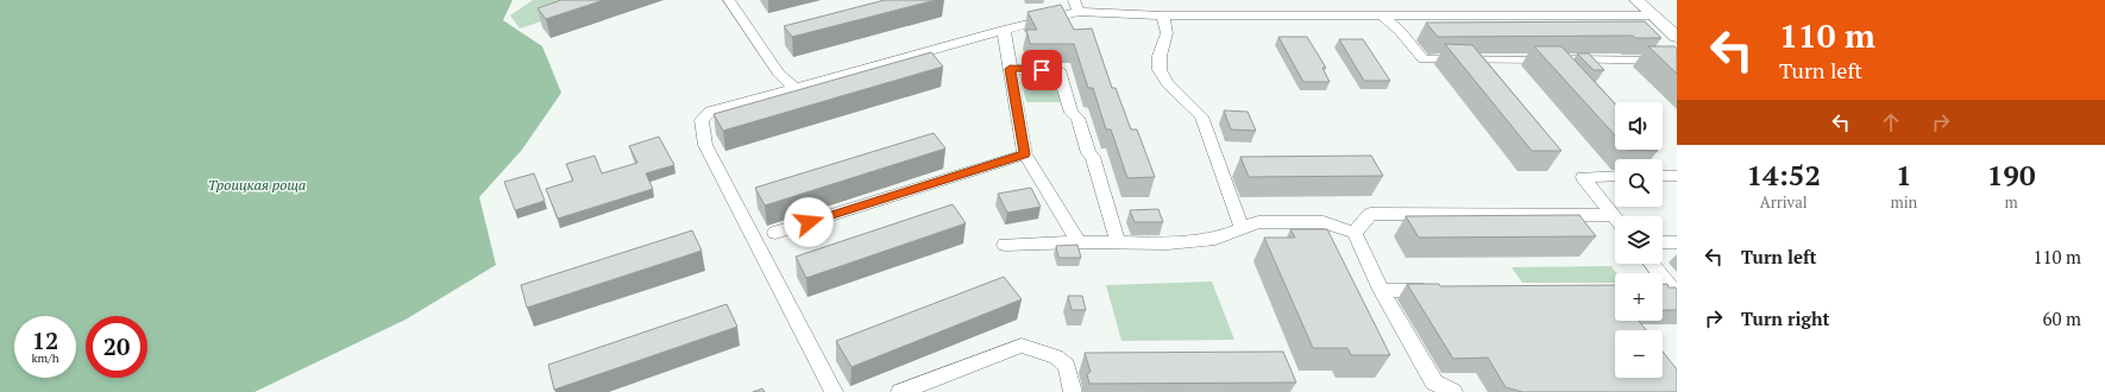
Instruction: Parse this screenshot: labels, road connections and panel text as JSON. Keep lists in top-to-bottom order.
{
  "parks": ["Троицкая роща"],
  "page": {
    "turn": ["110 m", "Turn left"],
    "map_buttons": ["+", "−"],
    "eta": [
      "14:52",
      "Arrival",
      "1",
      "min",
      "190",
      "m"
    ],
    "list": [
      {
        "name": "Turn left",
        "value": "110 m"
      },
      {
        "name": "Turn right",
        "value": "60 m"
      }
    ],
    "speed": "12 km/h",
    "limit": "20"
  }
}
